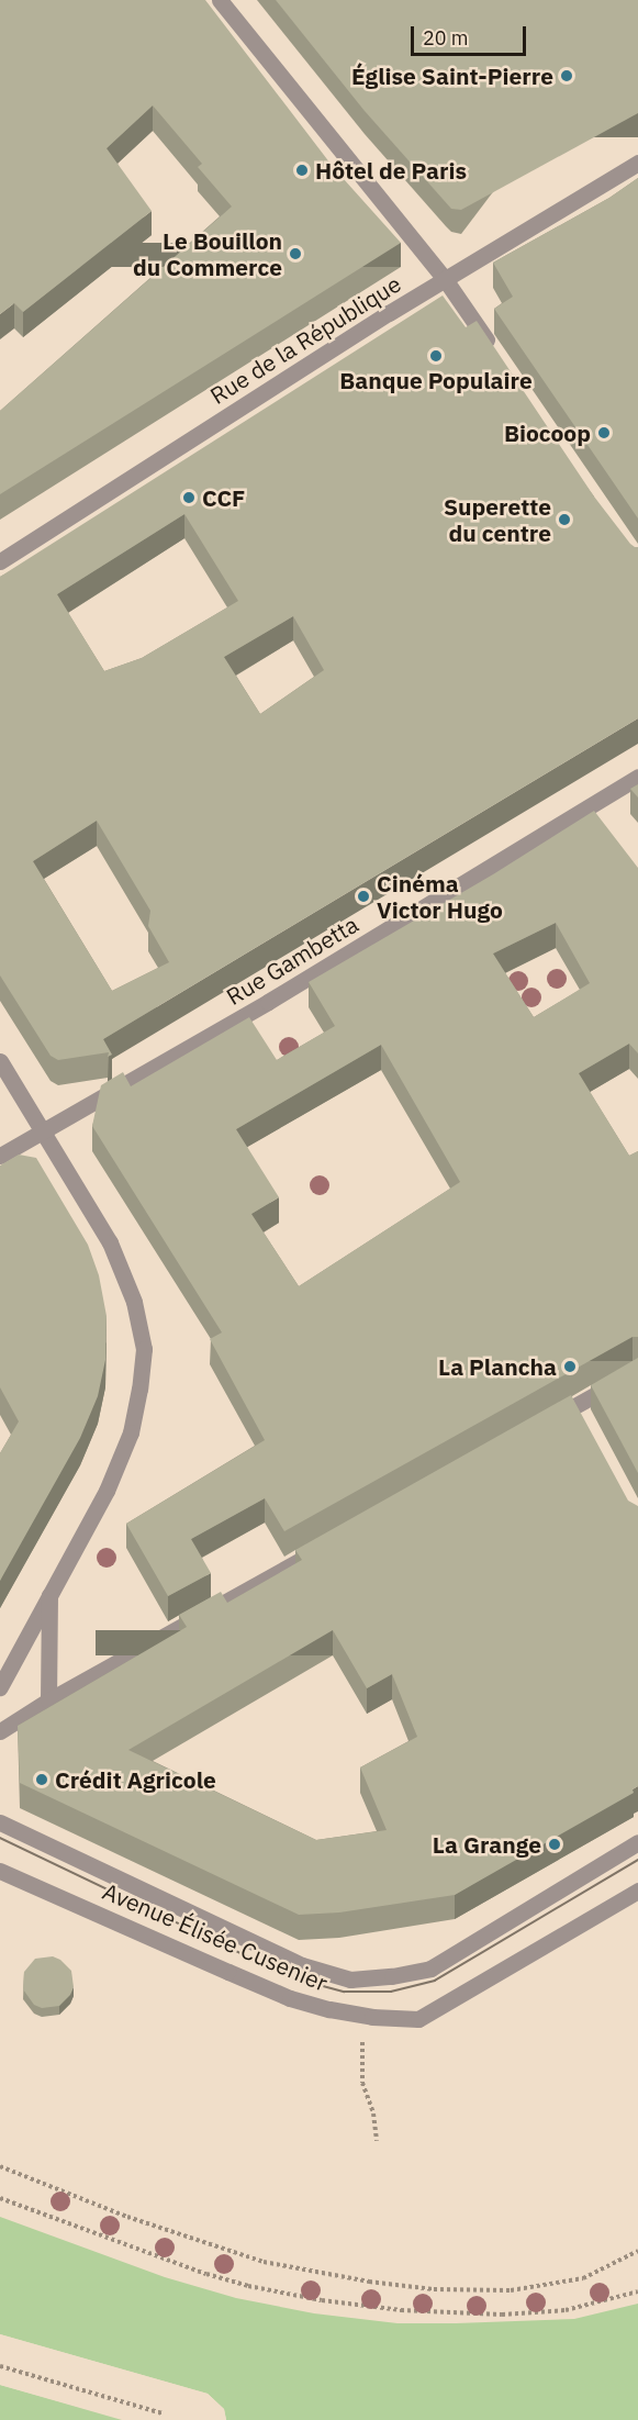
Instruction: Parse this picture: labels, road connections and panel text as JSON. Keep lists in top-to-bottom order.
{
  "streets": {
    "street": ["Rue de la République", "Rue Gambetta", "Avenue Élisée Cusenier"]
  },
  "places": [
    "Église Saint-Pierre",
    "Hôtel de Paris",
    "Le Bouillon du Commerce",
    "Banque Populaire",
    "Biocoop",
    "CCF",
    "Superette du centre",
    "Cinéma Victor Hugo",
    "La Plancha",
    "Crédit Agricole",
    "La Grange"
  ],
  "scale_bar": "20 m"
}
